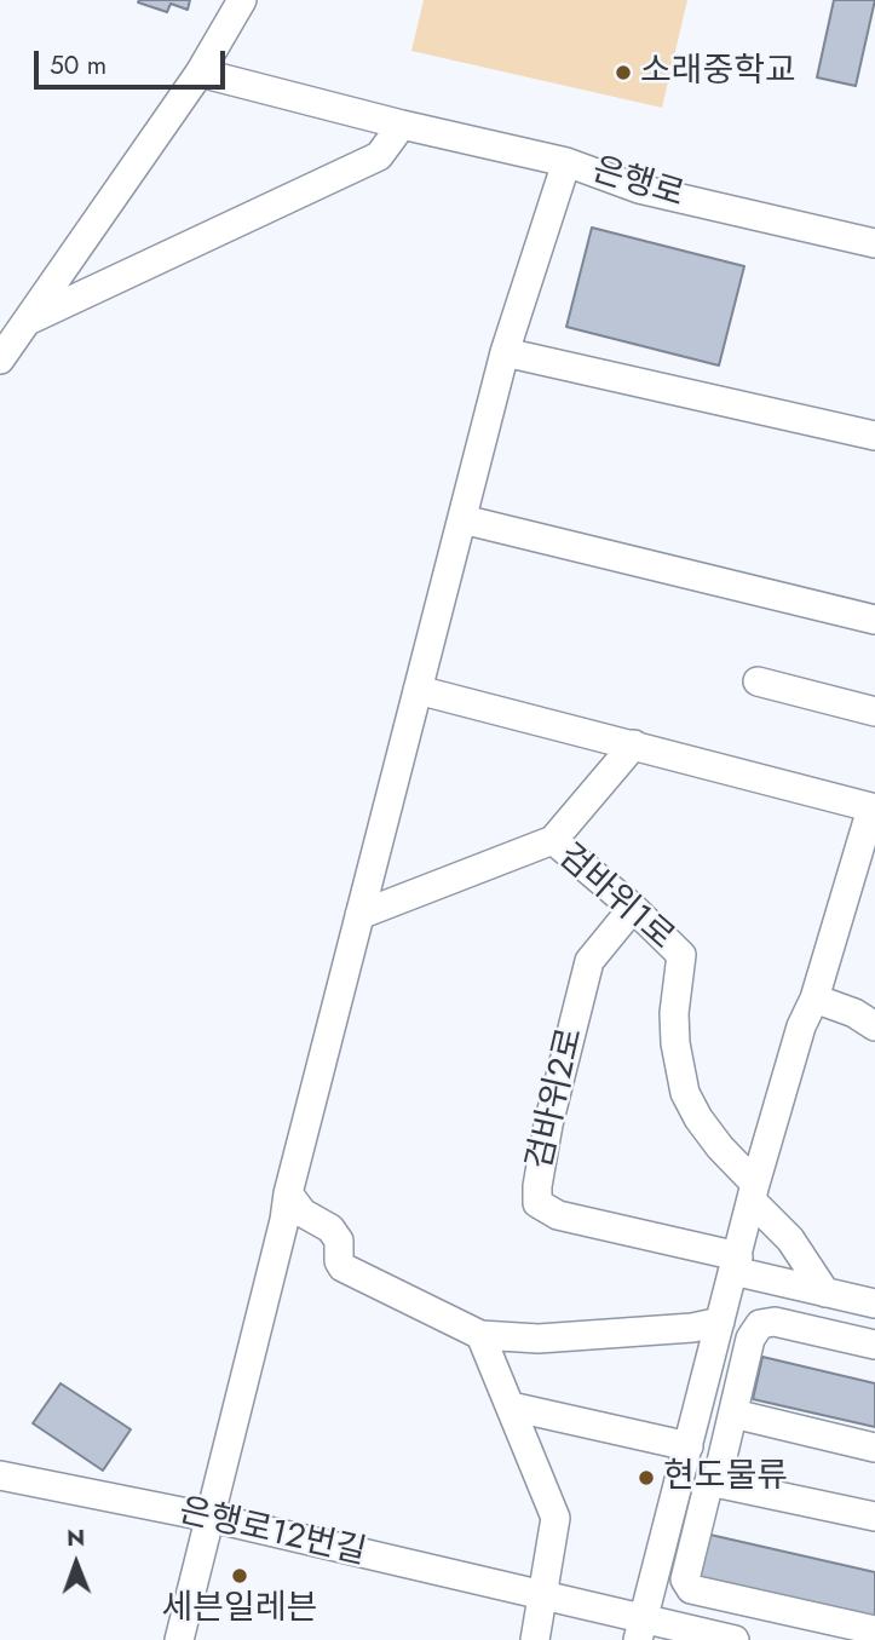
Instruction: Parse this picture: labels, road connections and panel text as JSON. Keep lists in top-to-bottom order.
{
  "streets": {
    "street": [
      "은행로",
      "검바위1로",
      "검바위2로",
      "은행로12번길"
    ]
  },
  "crossings": [
    ["검바위1로", "검바위2로"]
  ],
  "places": ["소래중학교", "현도물류", "세븐일레븐"],
  "scale_bar": "50 m",
  "north": "top"
}
